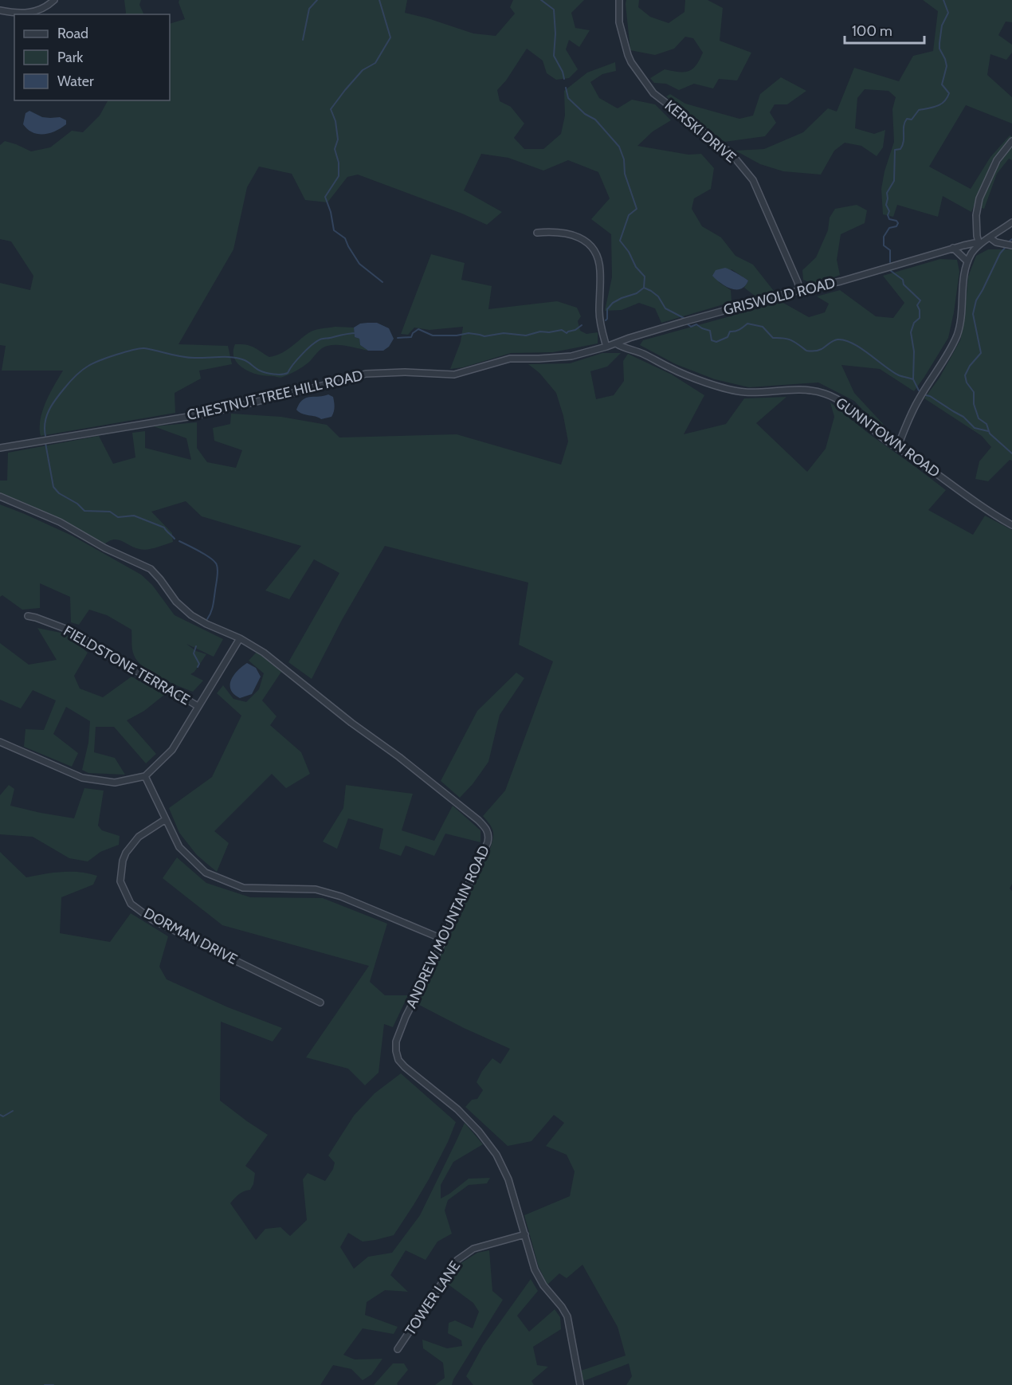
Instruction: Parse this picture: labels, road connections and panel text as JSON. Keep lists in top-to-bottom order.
{
  "streets": {
    "street": [
      "KERSKI DRIVE",
      "GRISWOLD ROAD",
      "CHESTNUT TREE HILL ROAD",
      "GUNNTOWN ROAD",
      "FIELDSTONE TERRACE",
      "ANDREW MOUNTAIN ROAD",
      "DORMAN DRIVE",
      "TOWER LANE"
    ]
  },
  "crossings": [
    ["KERSKI DRIVE", "GRISWOLD ROAD"],
    ["GRISWOLD ROAD", "CHESTNUT TREE HILL ROAD"],
    ["GRISWOLD ROAD", "GUNNTOWN ROAD"],
    ["FIELDSTONE TERRACE", "ANDREW MOUNTAIN ROAD"],
    ["ANDREW MOUNTAIN ROAD", "TOWER LANE"]
  ],
  "legend": ["Road", "Park", "Water"],
  "scale_bar": "100 m"
}
